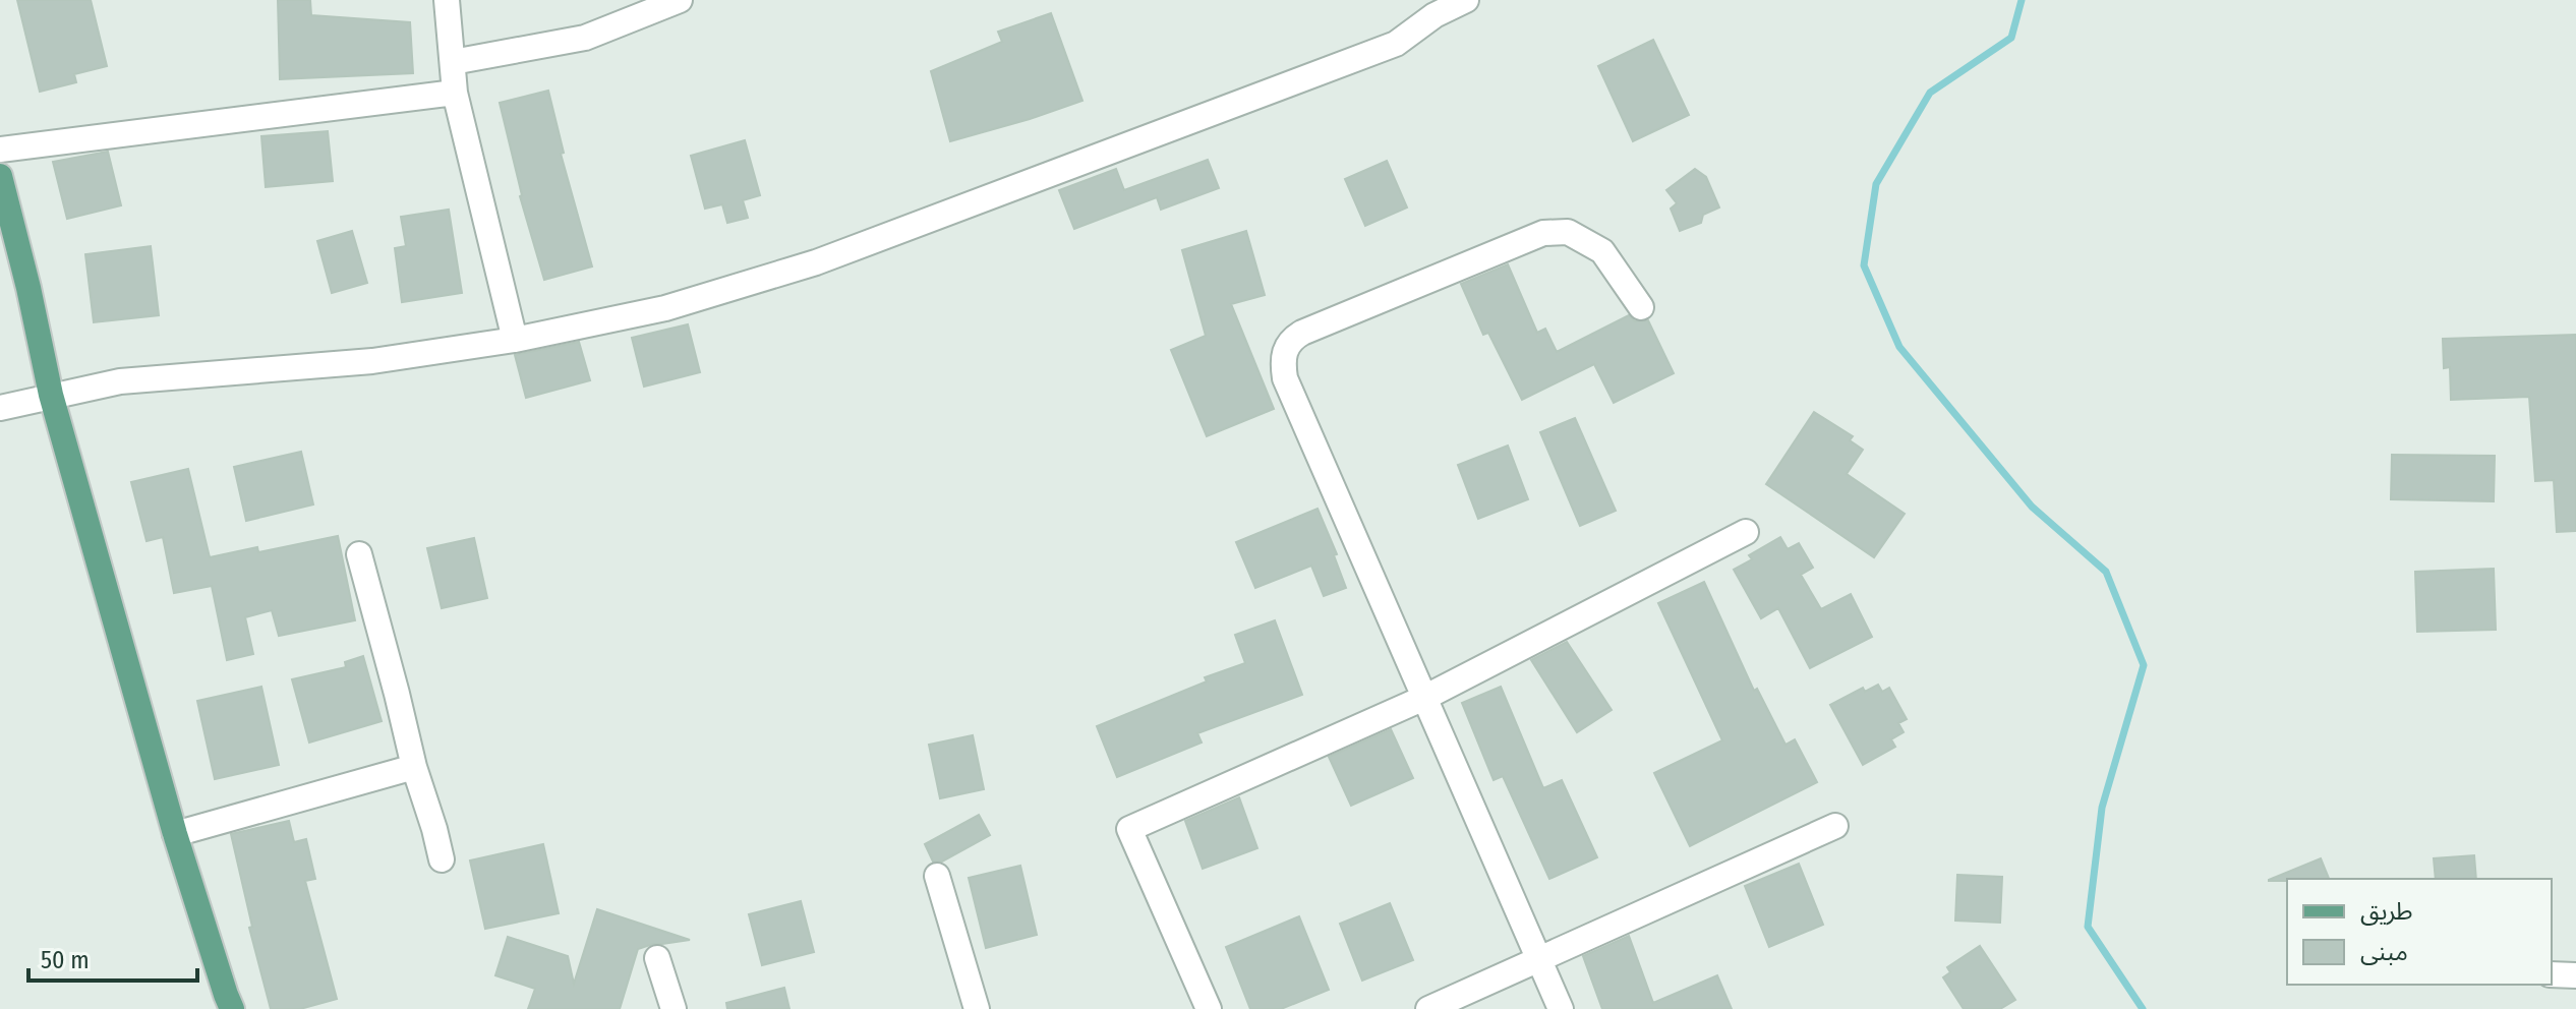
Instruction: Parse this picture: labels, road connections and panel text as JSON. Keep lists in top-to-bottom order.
{
  "legend": ["طريق", "مبنى"],
  "scale_bar": "50 m"
}
